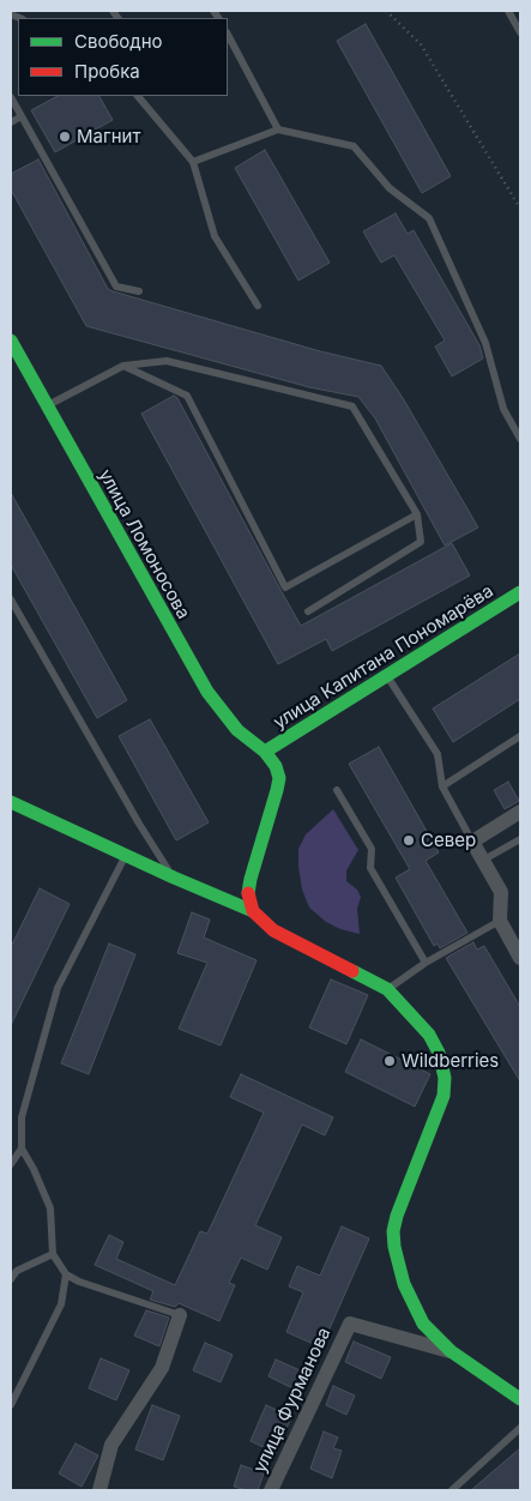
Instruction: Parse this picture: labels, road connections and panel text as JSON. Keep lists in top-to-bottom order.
{
  "streets": {
    "street": ["улица Ломоносова", "улица Капитана Пономарёва", "улица Фурманова"]
  },
  "crossings": [
    ["улица Ломоносова", "улица Капитана Пономарёва"]
  ],
  "places": ["Магнит", "Север", "Wildberries"],
  "legend": ["Свободно", "Пробка"]
}
